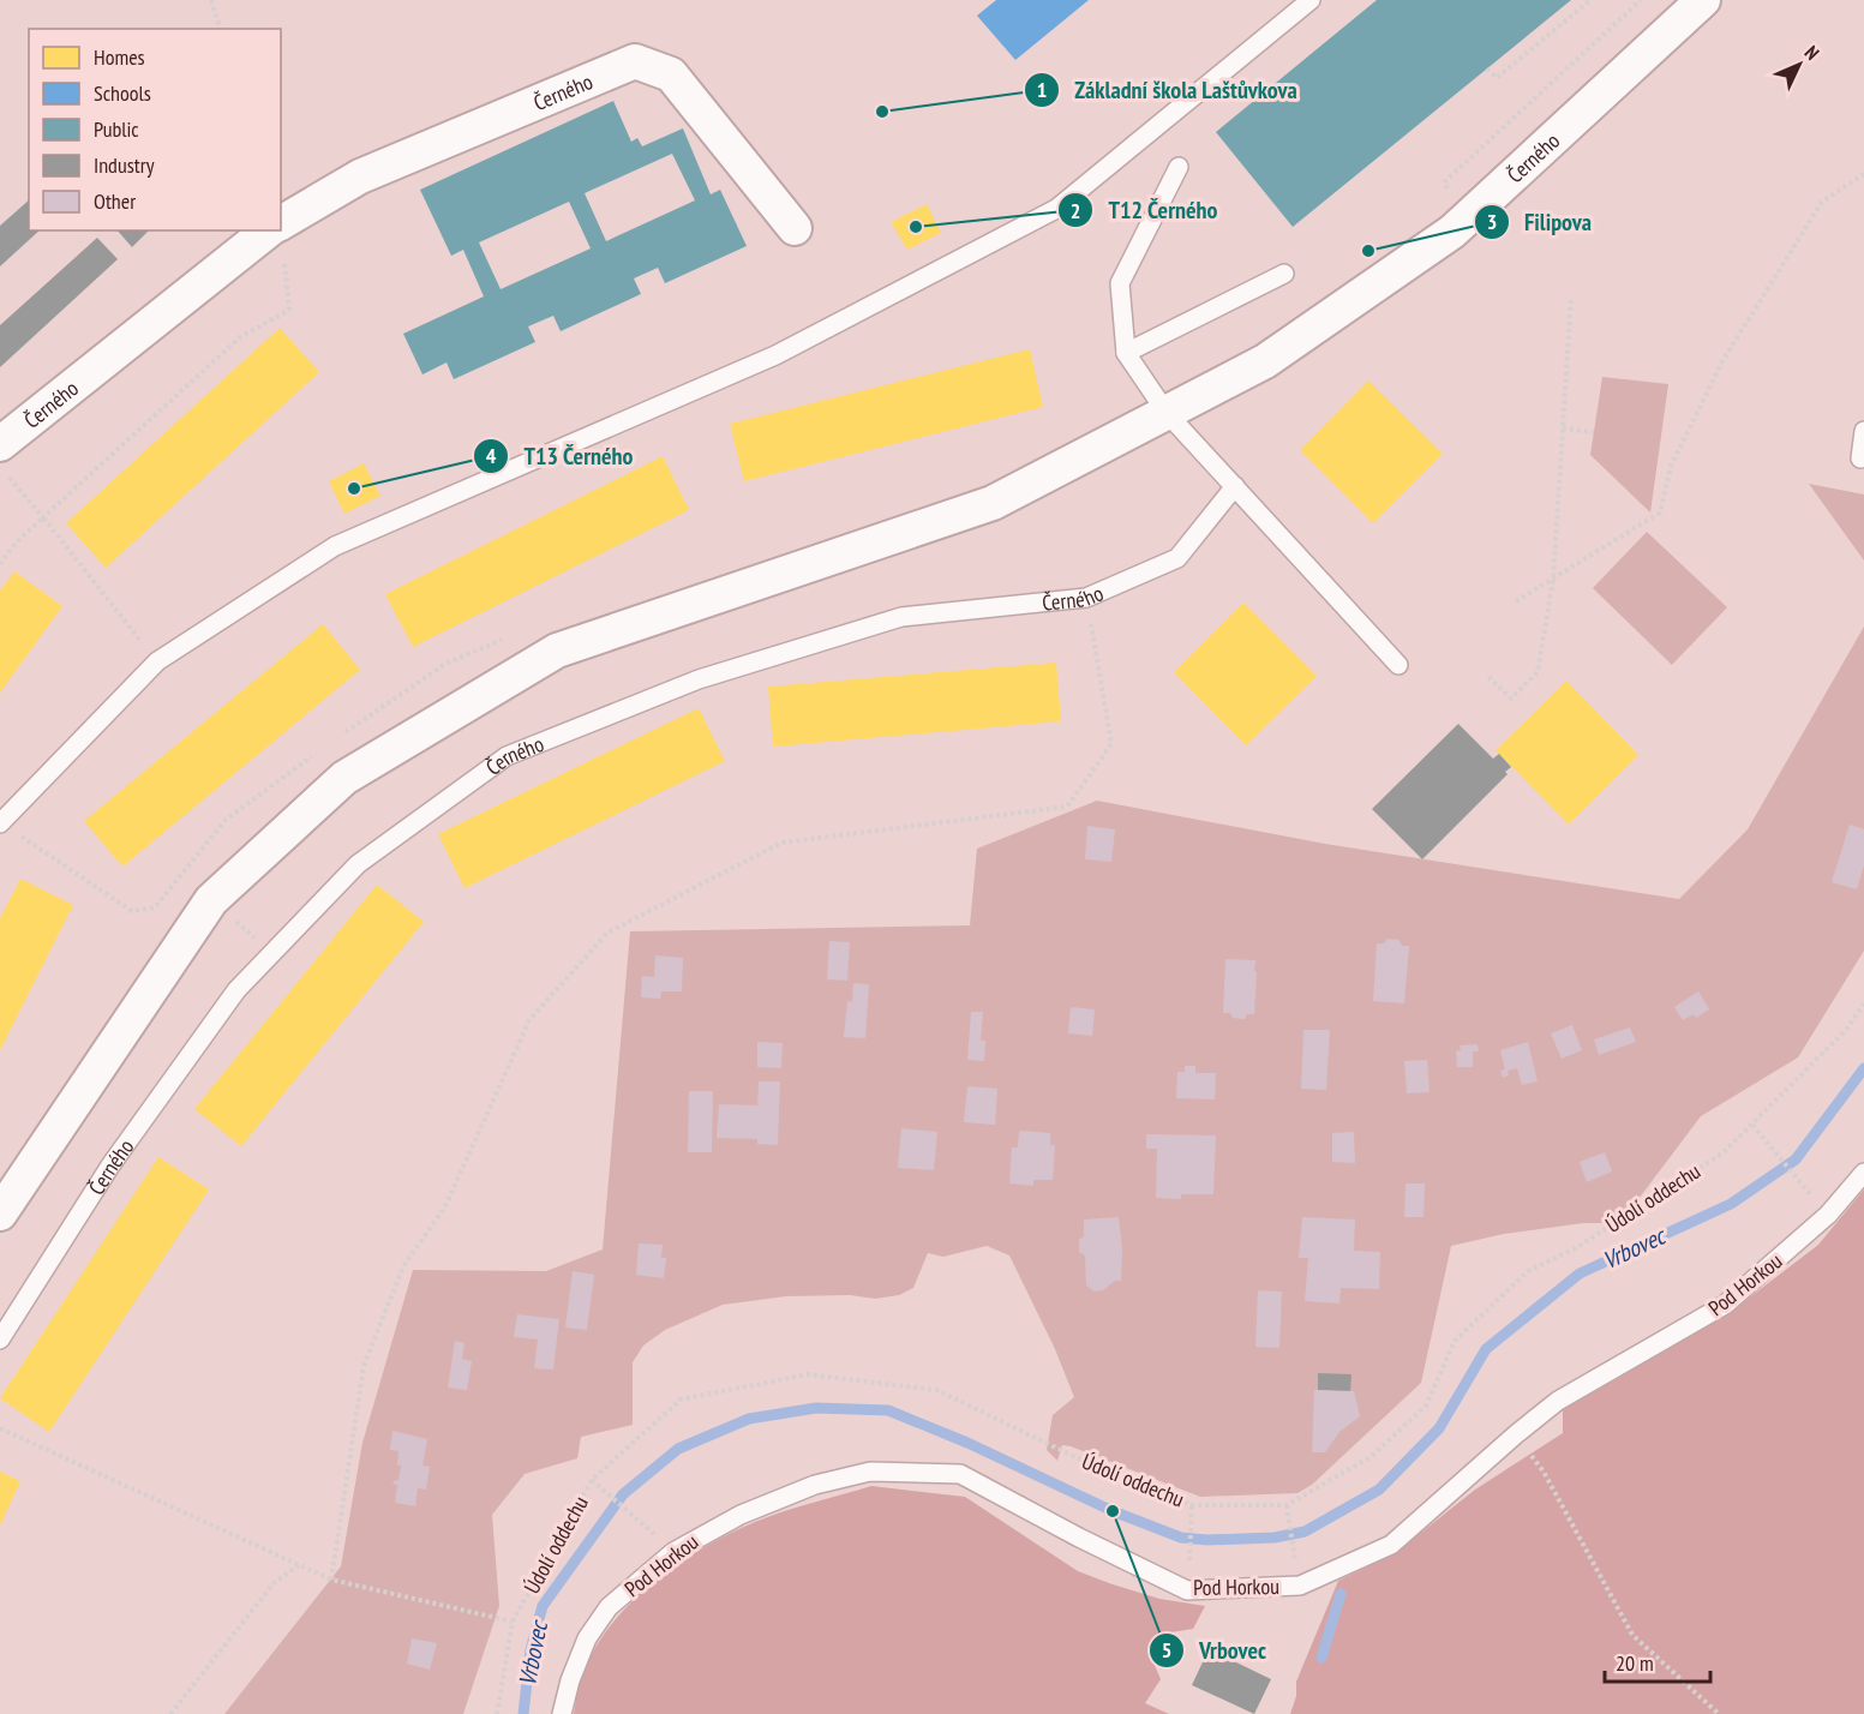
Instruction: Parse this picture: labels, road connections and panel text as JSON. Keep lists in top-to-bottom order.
{
  "streets": {
    "street": ["Černého"],
    "lane": ["Pod Horkou"],
    "path": ["Údolí oddechu"]
  },
  "water": ["Vrbovec"],
  "places": [
    "Základní škola Laštůvkova",
    "T12 Černého",
    "Filipova",
    "T13 Černého",
    "Vrbovec"
  ],
  "legend": [
    "Homes",
    "Schools",
    "Public",
    "Industry",
    "Other"
  ],
  "scale_bar": "20 m",
  "north": "top right"
}
